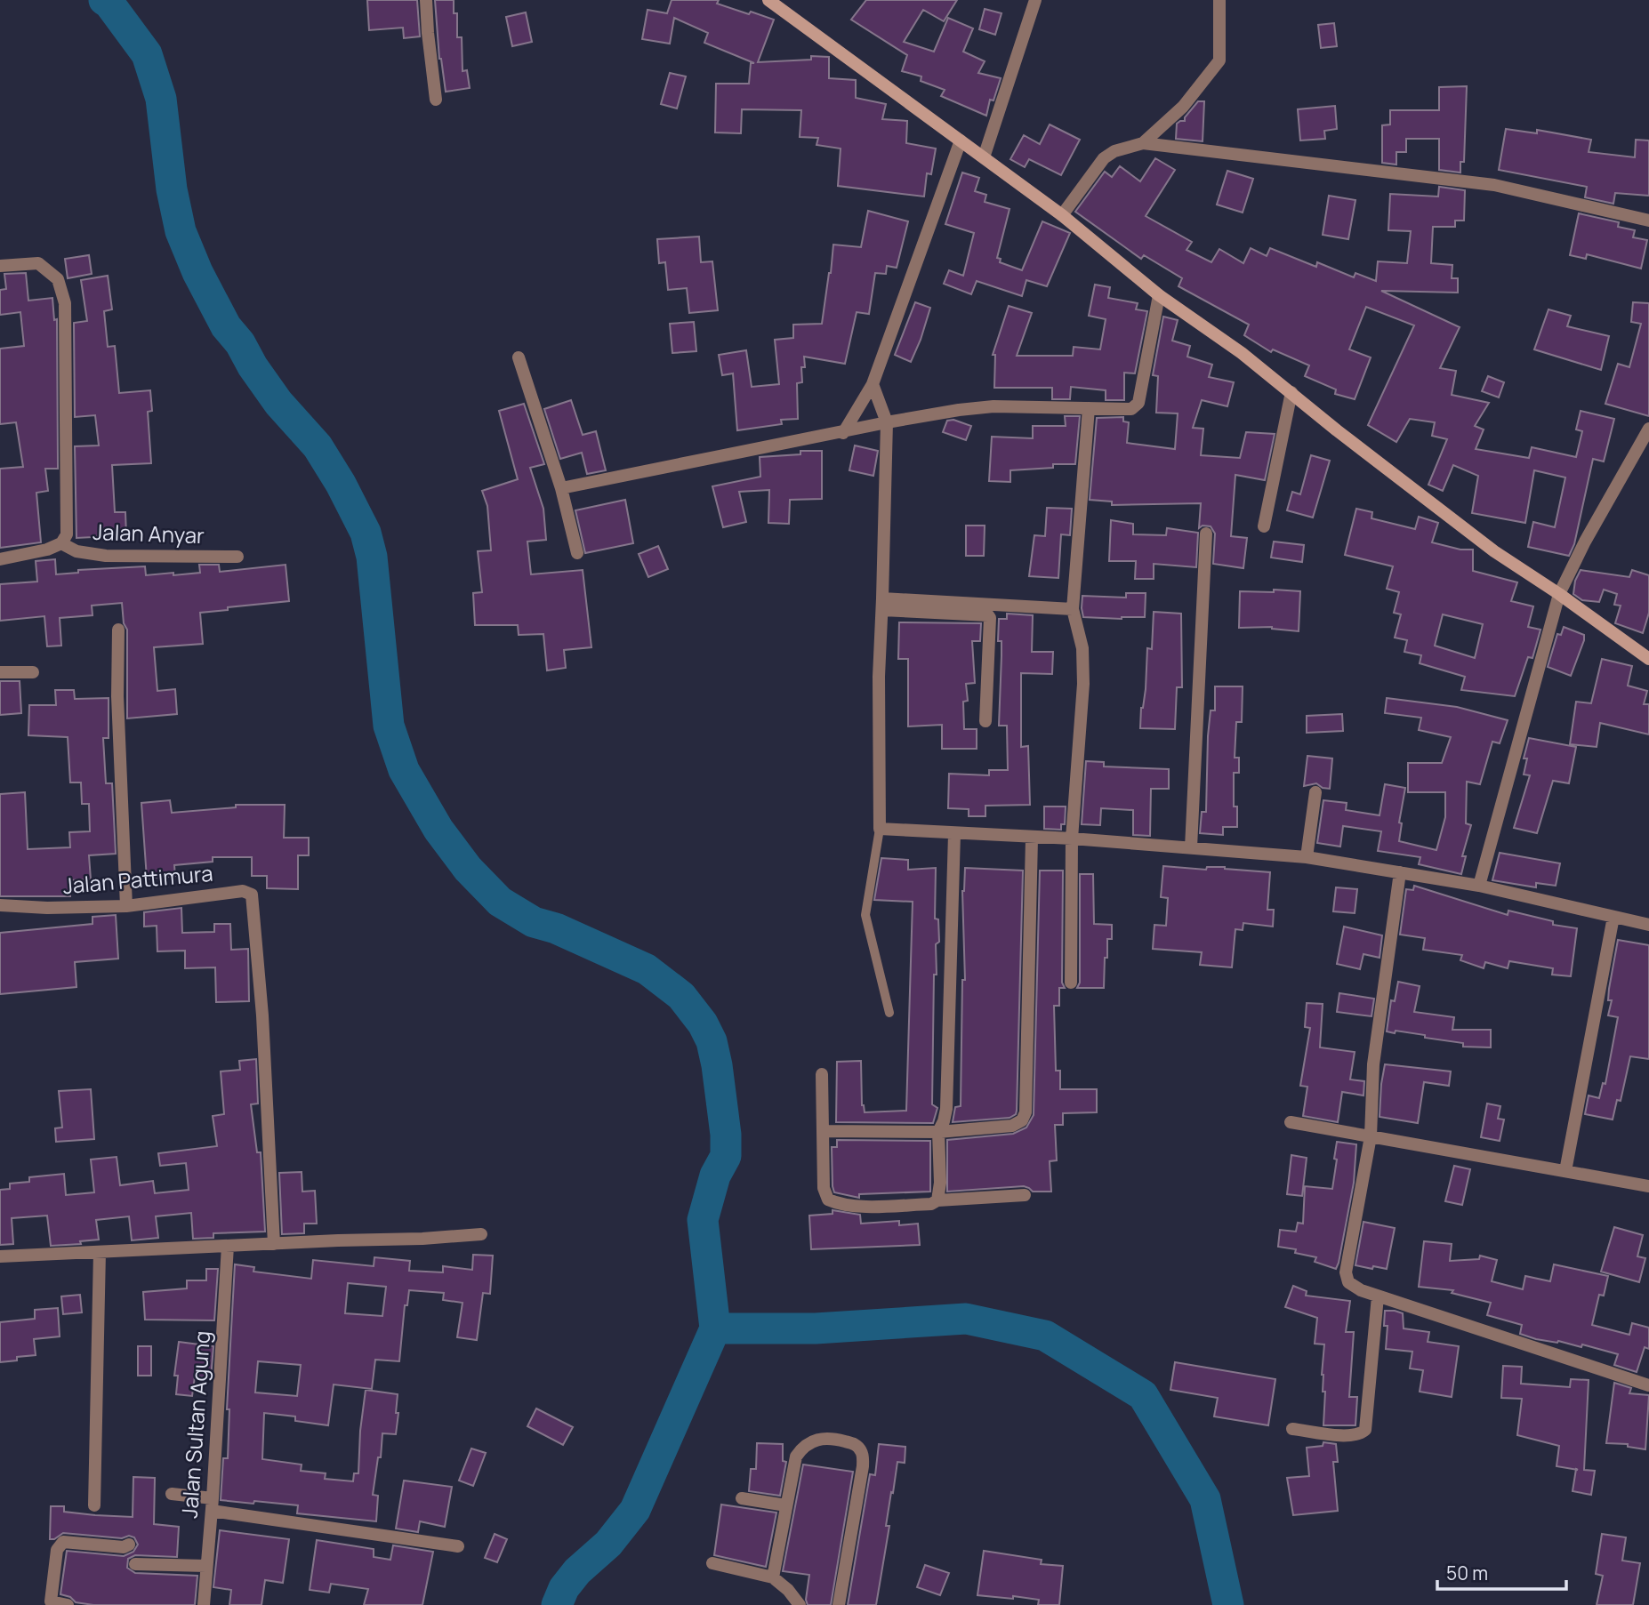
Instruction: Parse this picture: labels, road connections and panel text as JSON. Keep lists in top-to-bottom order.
{
  "streets": {
    "street": ["Jalan Anyar", "Jalan Pattimura", "Jalan Sultan Agung"]
  },
  "scale_bar": "50 m"
}
